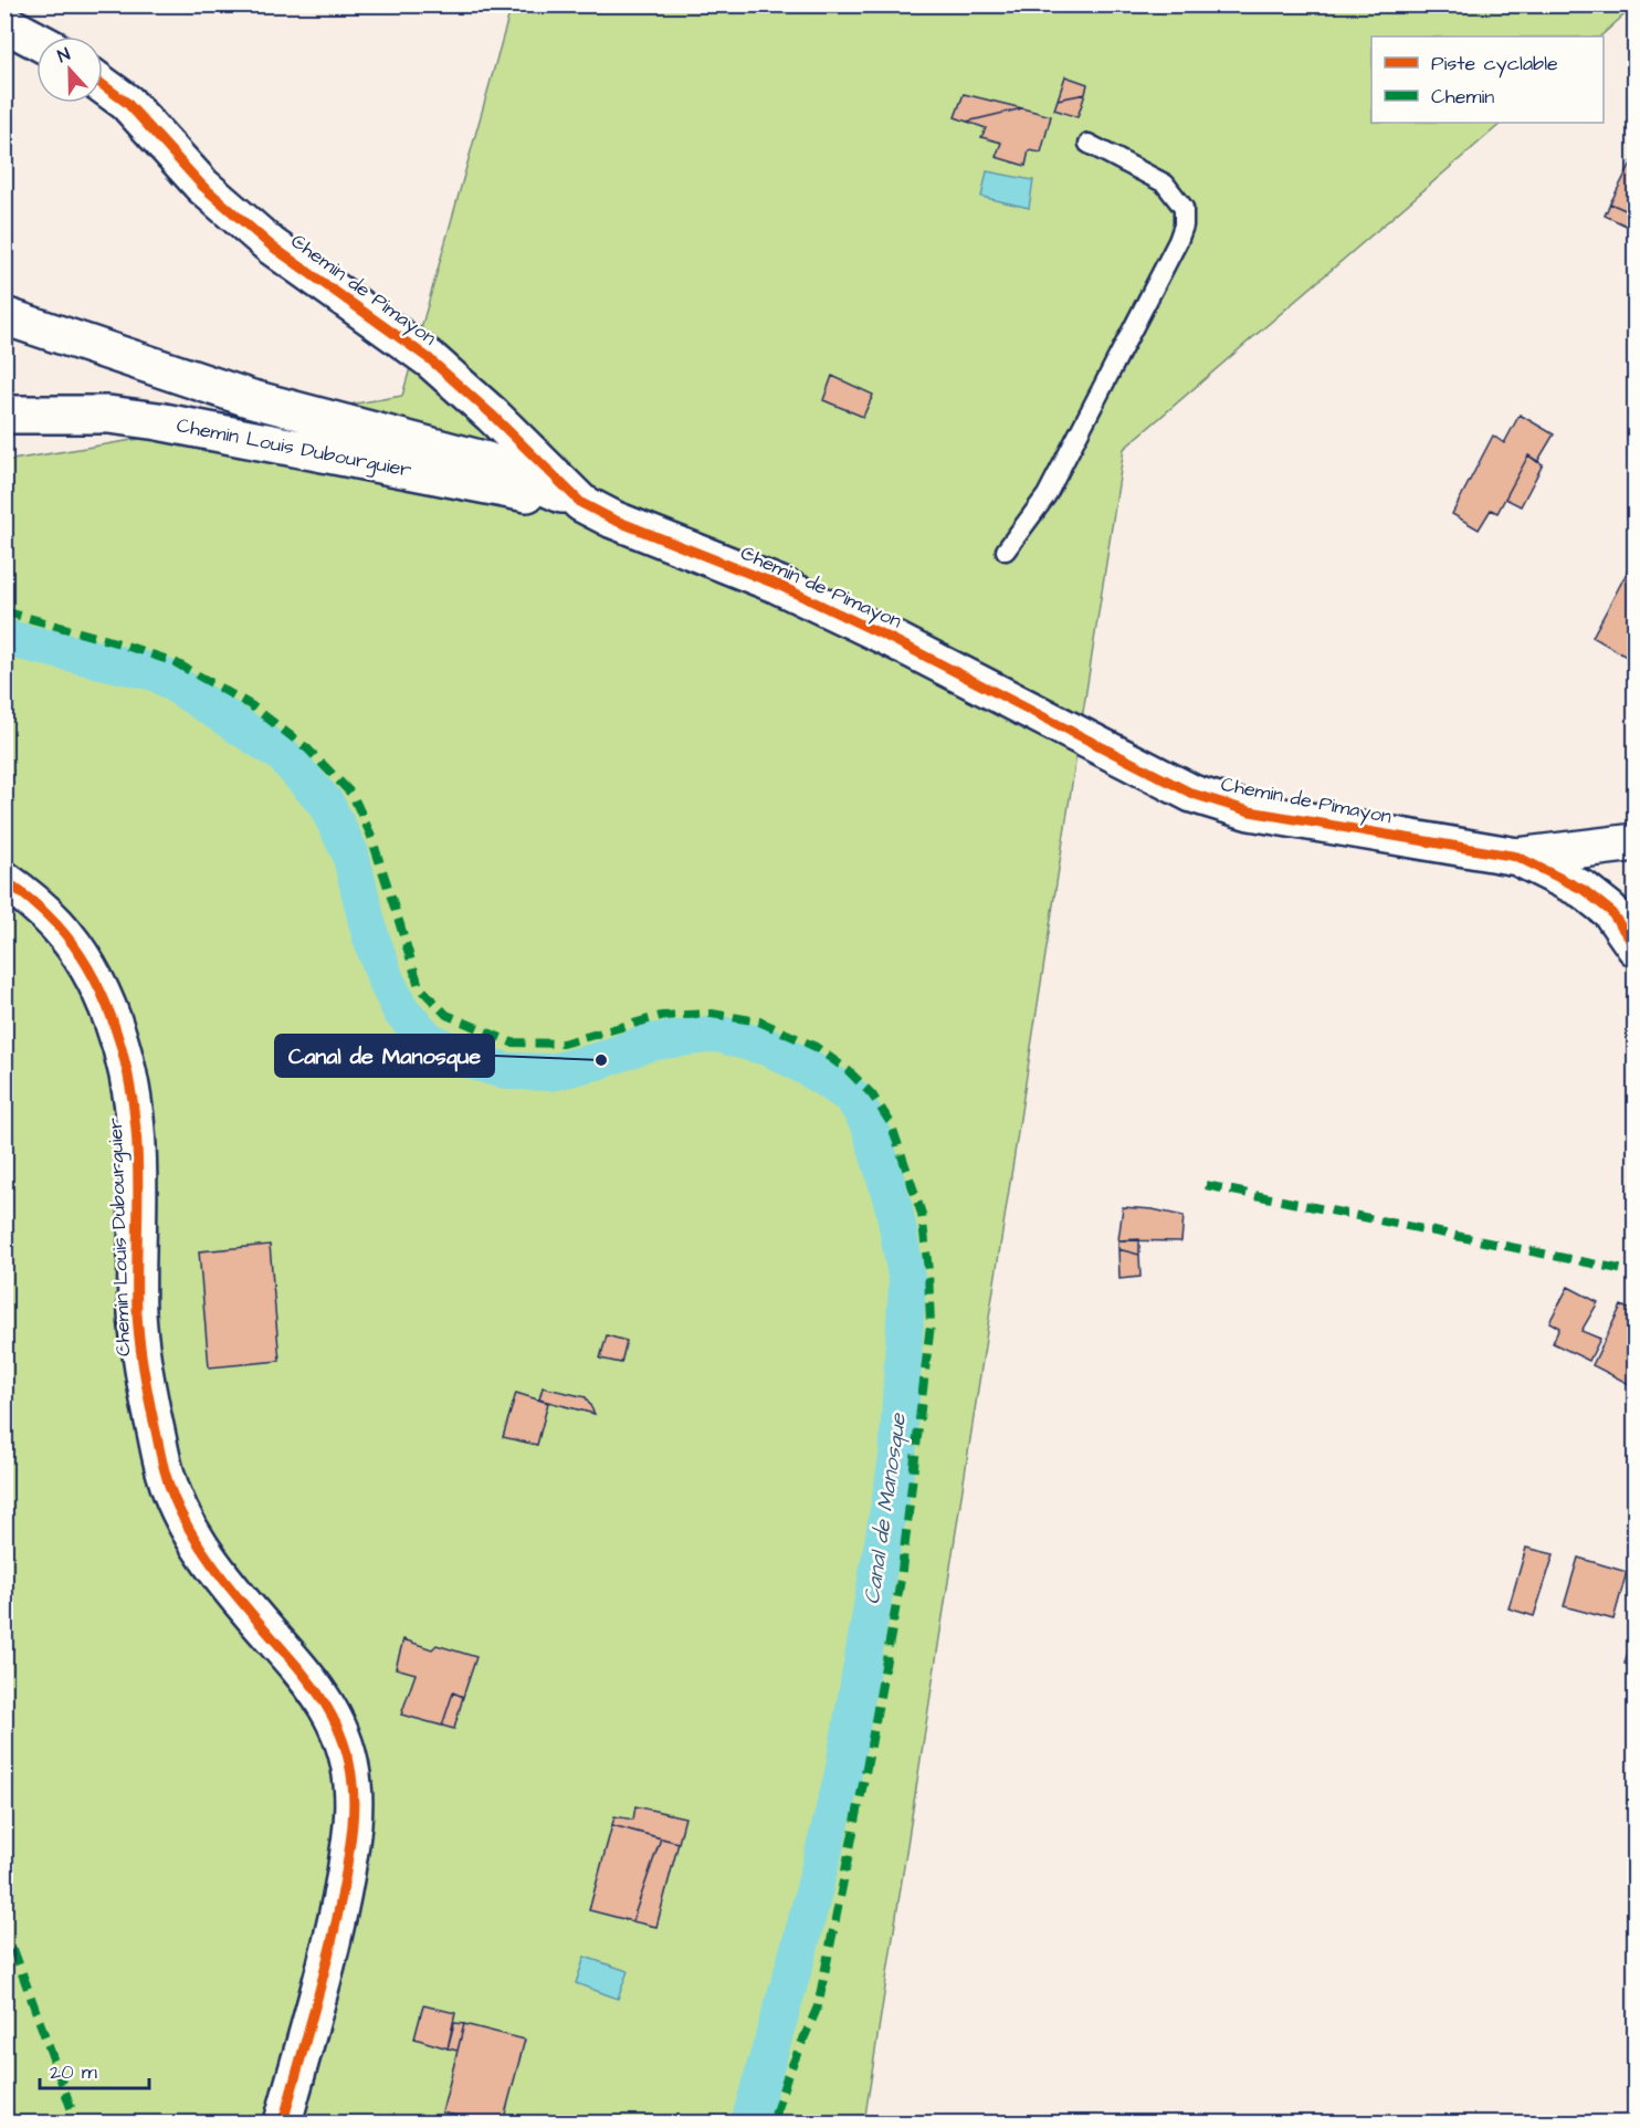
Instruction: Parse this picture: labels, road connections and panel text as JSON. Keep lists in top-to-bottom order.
{
  "streets": {
    "street": ["Chemin de Pimayon", "Chemin Louis Dubourguier"]
  },
  "crossings": [
    ["Chemin de Pimayon", "Chemin Louis Dubourguier"]
  ],
  "water": ["Canal de Manosque"],
  "places": ["Canal de Manosque"],
  "legend": ["Piste cyclable", "Chemin"],
  "scale_bar": "20 m",
  "north": "top"
}
